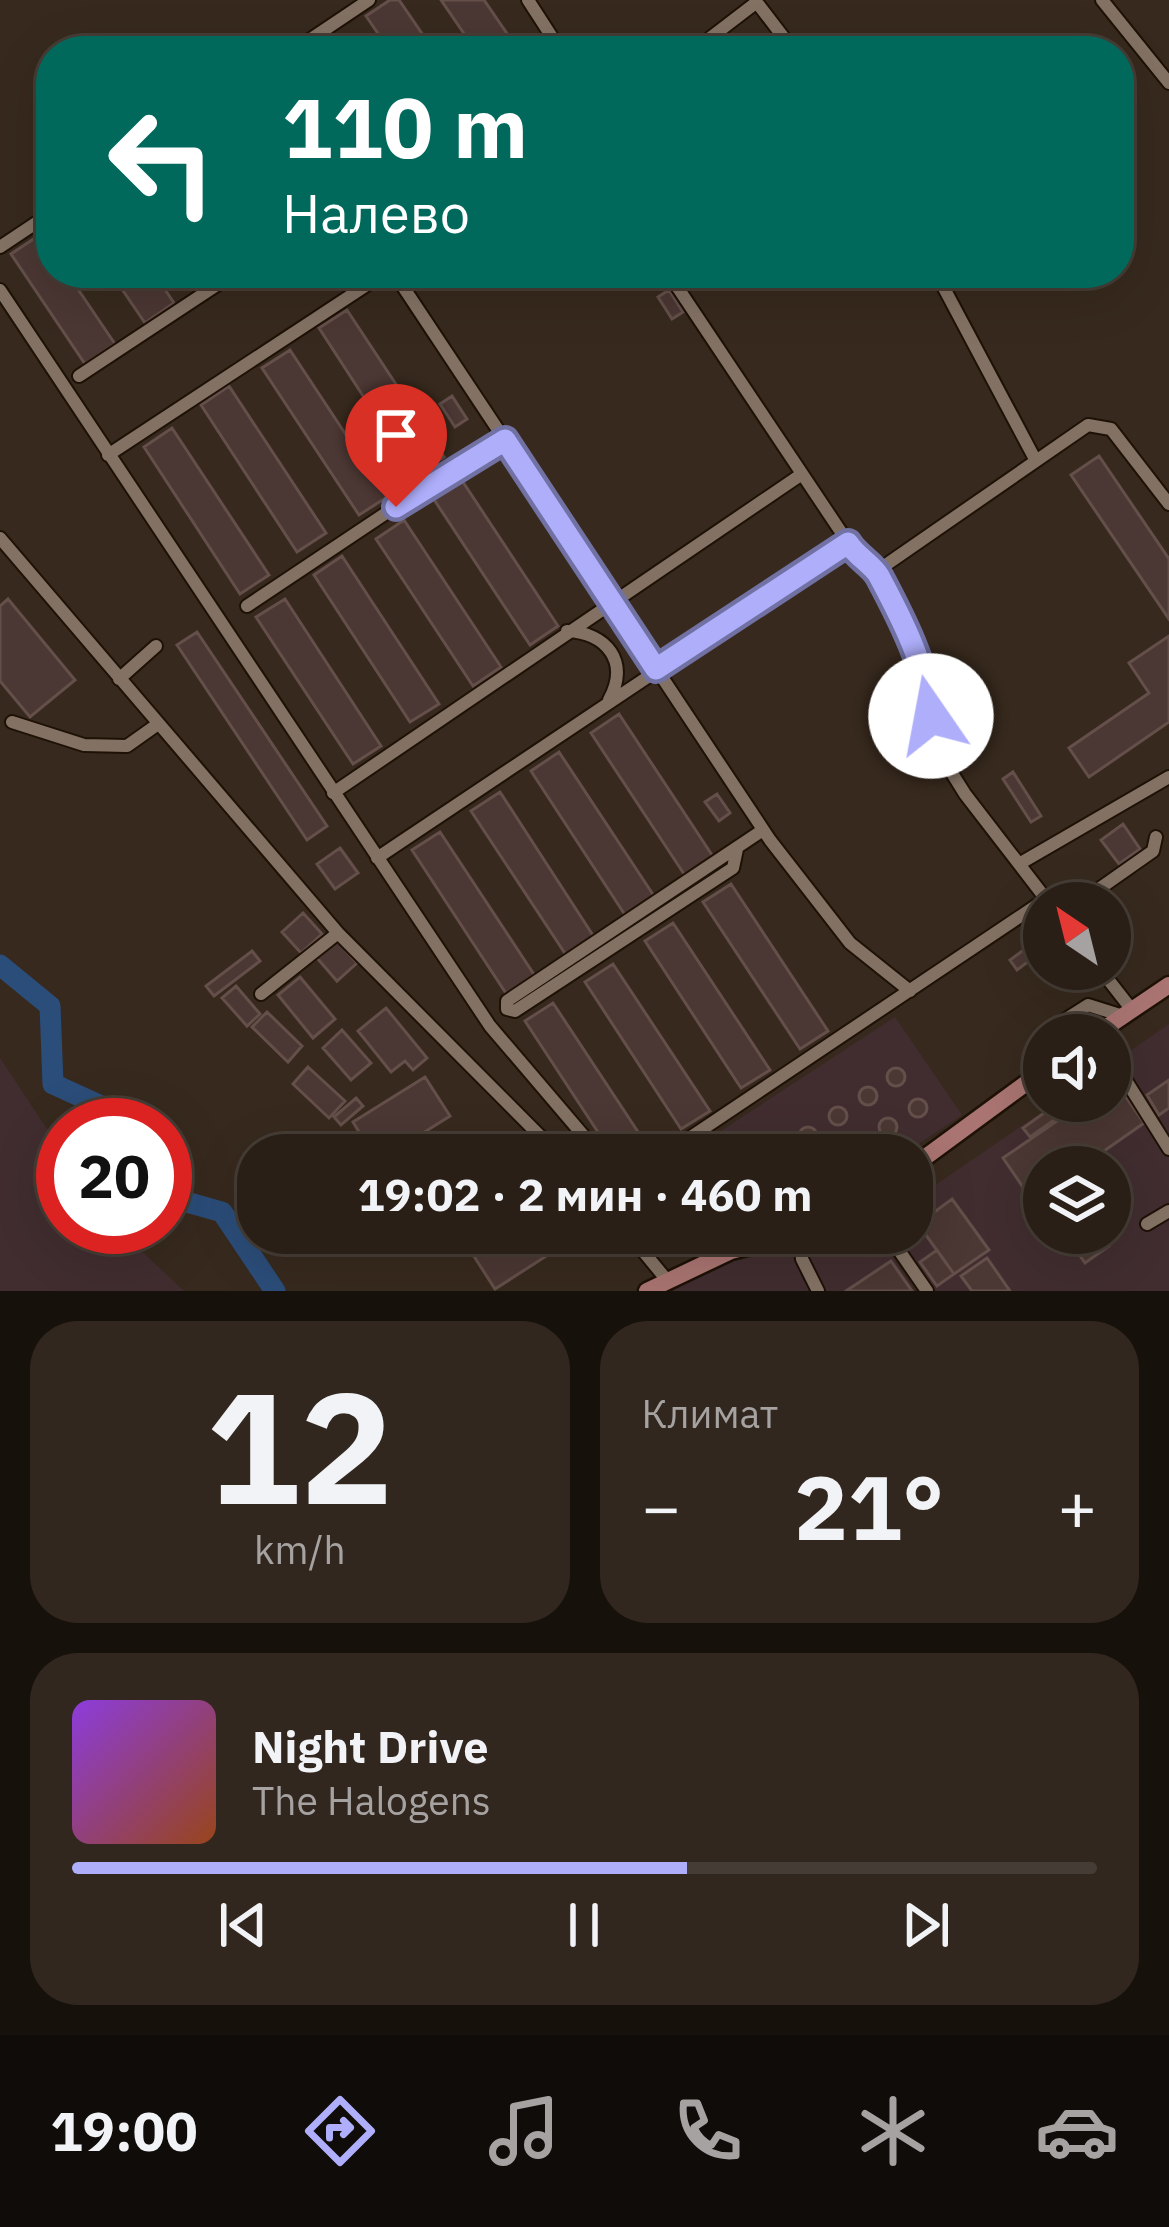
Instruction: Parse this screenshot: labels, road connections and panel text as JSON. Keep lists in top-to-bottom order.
{
  "north": "top left",
  "page": {
    "turn": ["110 m", "Налево"],
    "limit": "20",
    "trip": "19:02 · 2 мин · 460 m",
    "tile": [
      ["12", "km/h"],
      "Климат"
    ],
    "heat": ["−", "21°", "+"],
    "song": ["Night Drive", "The Halogens"],
    "tabs": "19:00"
  }
}
